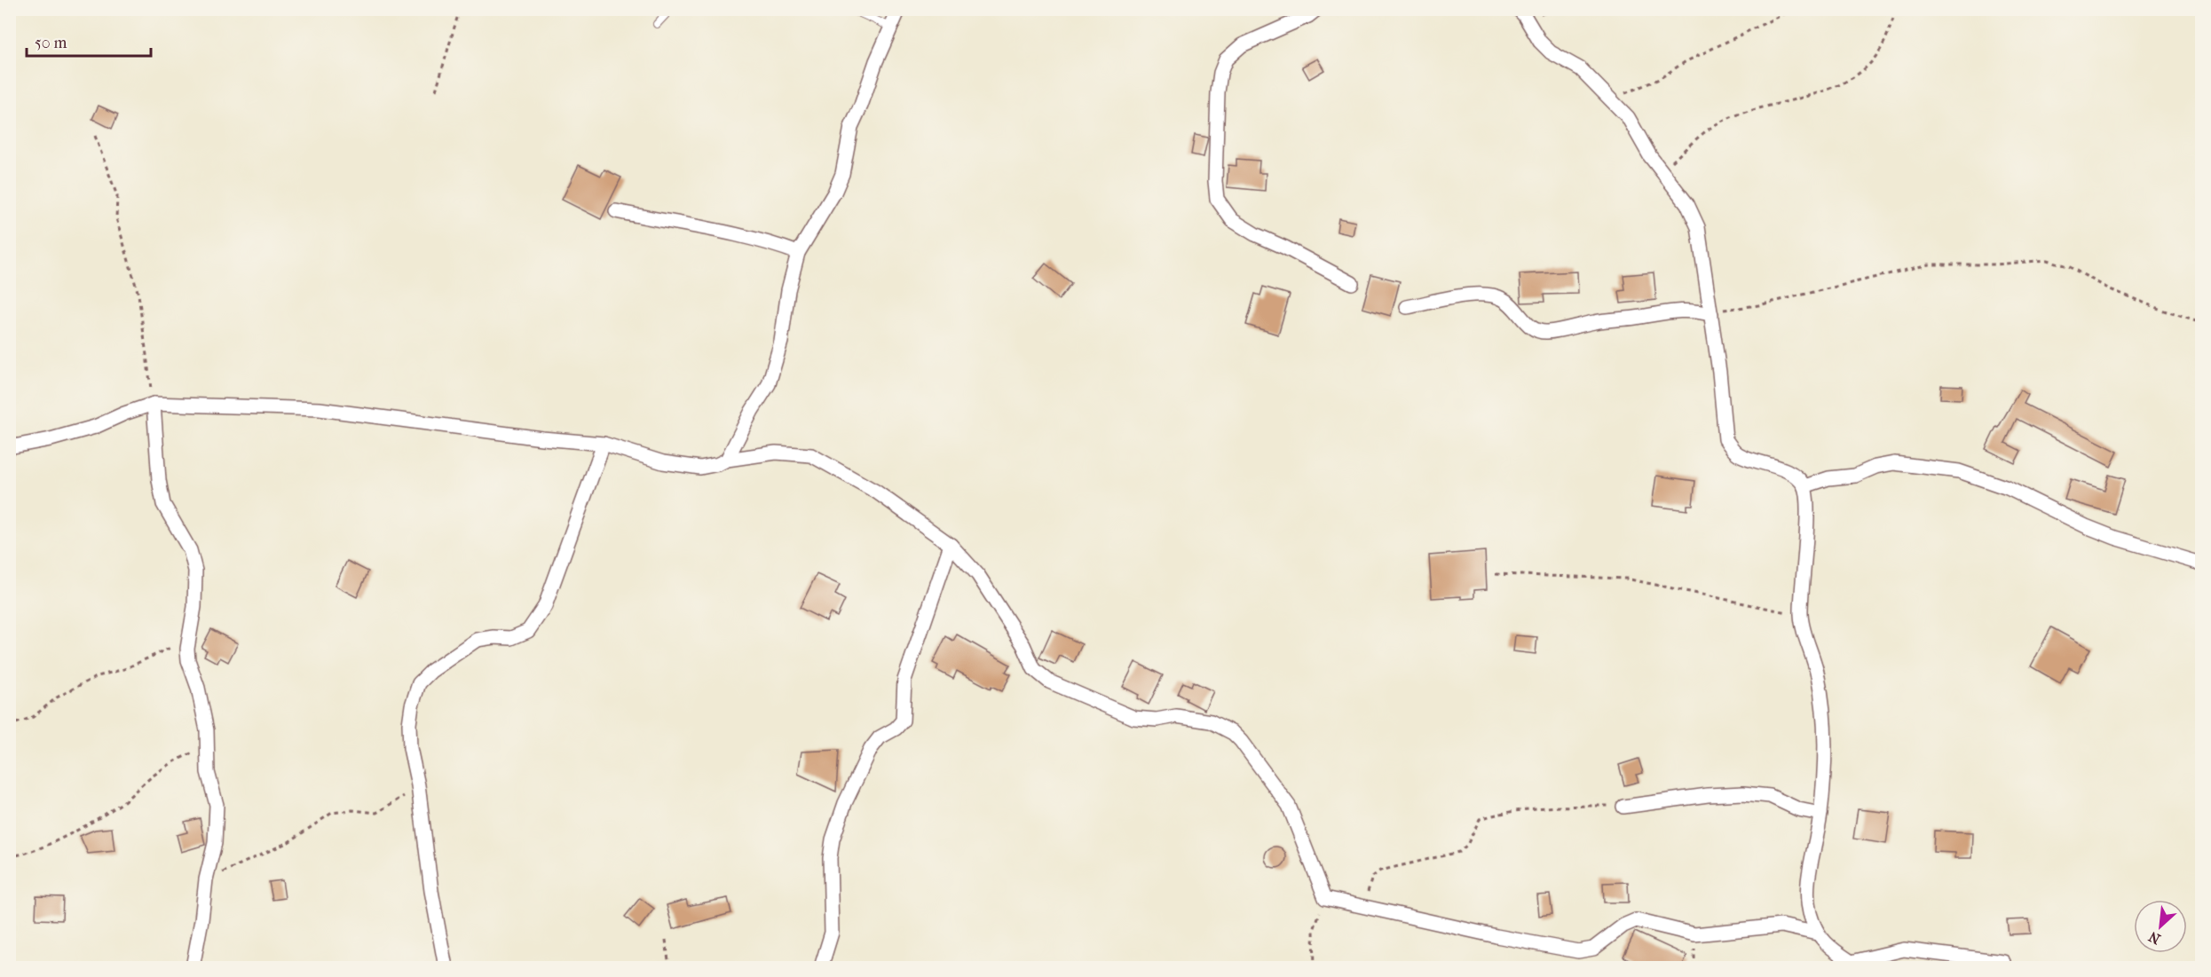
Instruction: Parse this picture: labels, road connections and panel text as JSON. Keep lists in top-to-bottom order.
{
  "scale_bar": "50 m",
  "north": "bottom left"
}
